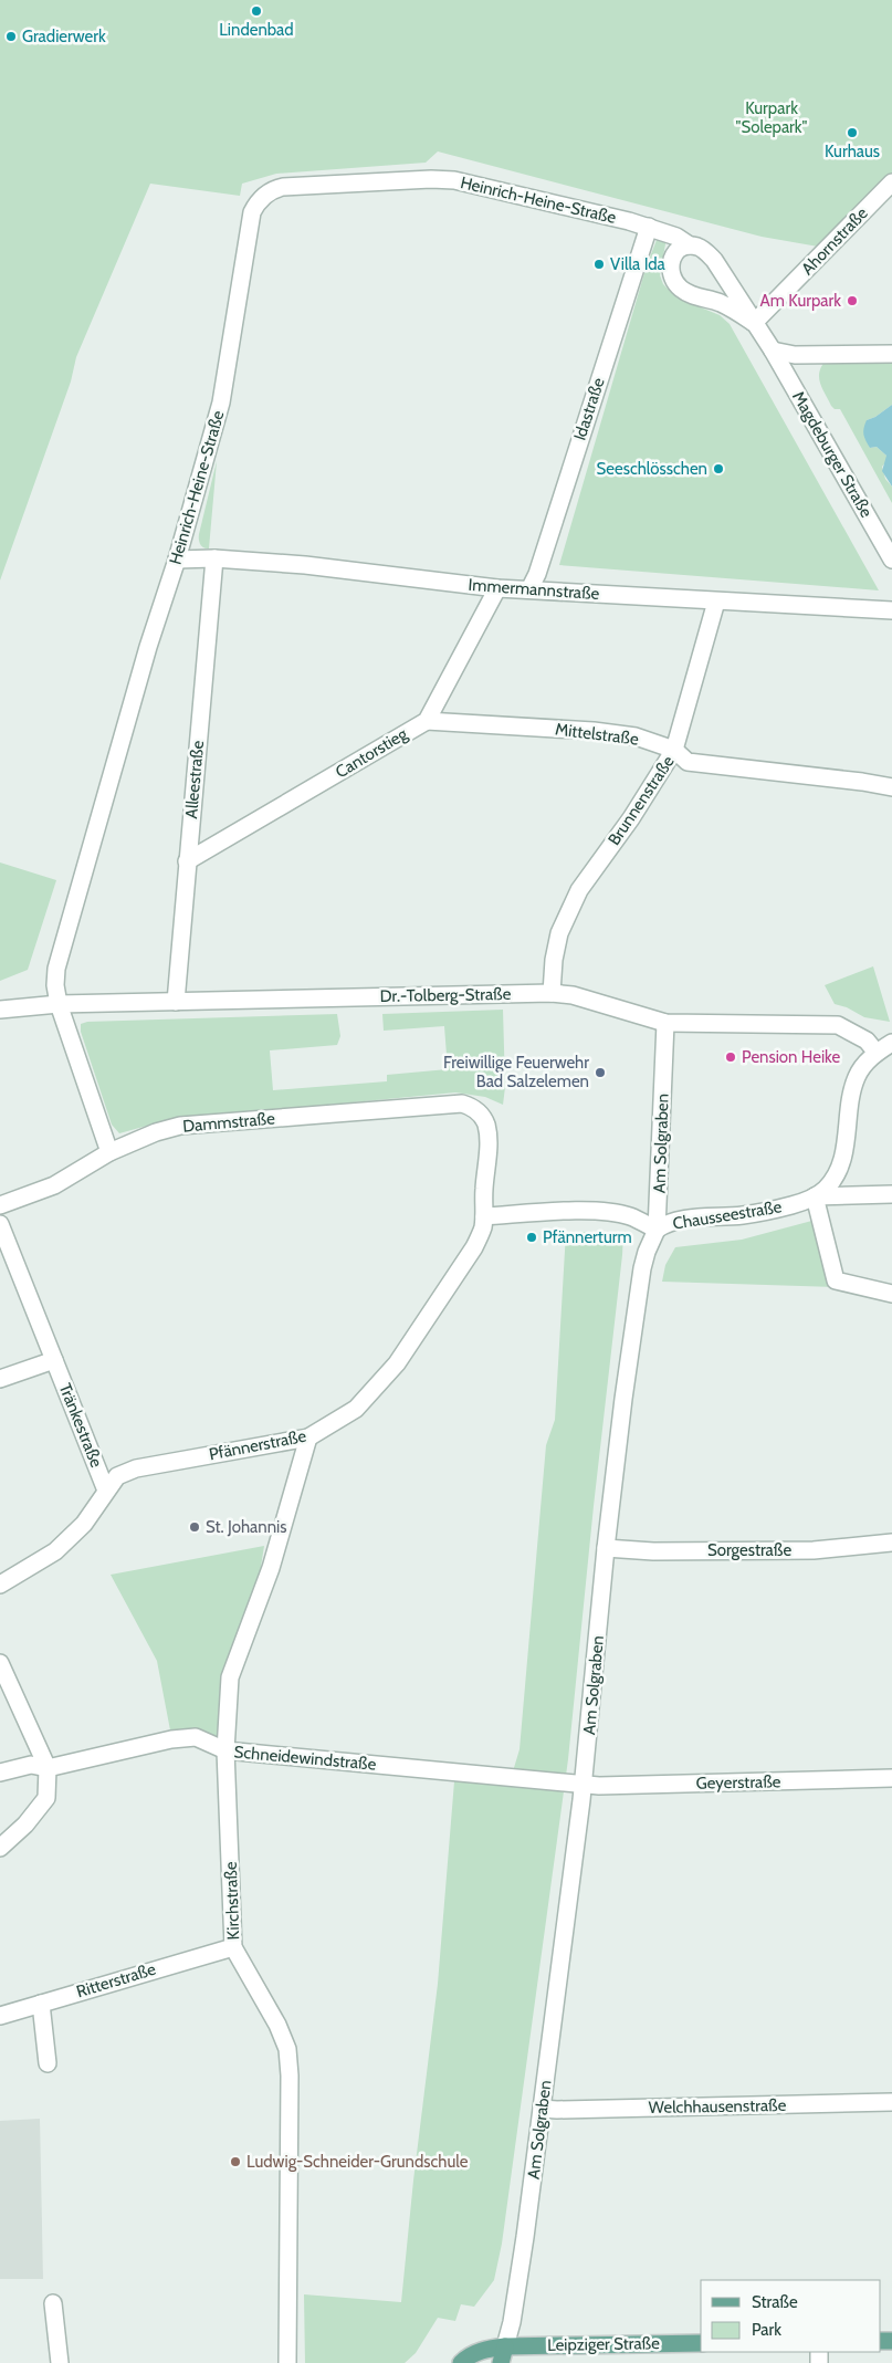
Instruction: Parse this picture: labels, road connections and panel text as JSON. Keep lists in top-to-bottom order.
{
  "streets": {
    "main road": ["Leipziger Straße"],
    "street": [
      "Heinrich-Heine-Straße",
      "Ahornstraße",
      "Idastraße",
      "Magdeburger Straße",
      "Immermannstraße",
      "Mittelstraße",
      "Cantorstieg",
      "Alleestraße",
      "Brunnenstraße",
      "Dr.-Tolberg-Straße",
      "Dammstraße",
      "Am Solgraben",
      "Chausseestraße",
      "Tränkestraße",
      "Pfännerstraße",
      "Sorgestraße",
      "Schneidewindstraße",
      "Geyerstraße",
      "Kirchstraße",
      "Ritterstraße",
      "Welchhausenstraße"
    ]
  },
  "crossings": [
    ["Heinrich-Heine-Straße", "Idastraße"],
    ["Heinrich-Heine-Straße", "Magdeburger Straße"],
    ["Heinrich-Heine-Straße", "Immermannstraße"],
    ["Heinrich-Heine-Straße", "Dr.-Tolberg-Straße"],
    ["Heinrich-Heine-Straße", "Dammstraße"],
    ["Ahornstraße", "Magdeburger Straße"],
    ["Idastraße", "Immermannstraße"],
    ["Immermannstraße", "Cantorstieg"],
    ["Immermannstraße", "Alleestraße"],
    ["Immermannstraße", "Brunnenstraße"],
    ["Mittelstraße", "Cantorstieg"],
    ["Mittelstraße", "Brunnenstraße"],
    ["Cantorstieg", "Alleestraße"],
    ["Alleestraße", "Dr.-Tolberg-Straße"],
    ["Brunnenstraße", "Dr.-Tolberg-Straße"],
    ["Dr.-Tolberg-Straße", "Am Solgraben"],
    ["Dr.-Tolberg-Straße", "Chausseestraße"],
    ["Dammstraße", "Pfännerstraße"],
    ["Am Solgraben", "Chausseestraße"],
    ["Am Solgraben", "Sorgestraße"],
    ["Am Solgraben", "Schneidewindstraße"],
    ["Am Solgraben", "Geyerstraße"],
    ["Am Solgraben", "Welchhausenstraße"],
    ["Am Solgraben", "Leipziger Straße"],
    ["Tränkestraße", "Pfännerstraße"],
    ["Pfännerstraße", "Kirchstraße"],
    ["Schneidewindstraße", "Geyerstraße"],
    ["Schneidewindstraße", "Kirchstraße"],
    ["Kirchstraße", "Ritterstraße"]
  ],
  "parks": ["Kurpark \"Solepark\""],
  "places": [
    "Lindenbad",
    "Gradierwerk",
    "Kurhaus",
    "Villa Ida",
    "Am Kurpark",
    "Seeschlösschen",
    "Pension Heike",
    "Freiwillige Feuerwehr Bad Salzelemen",
    "Pfännerturm",
    "St. Johannis",
    "Ludwig-Schneider-Grundschule"
  ],
  "legend": ["Straße", "Park"]
}
